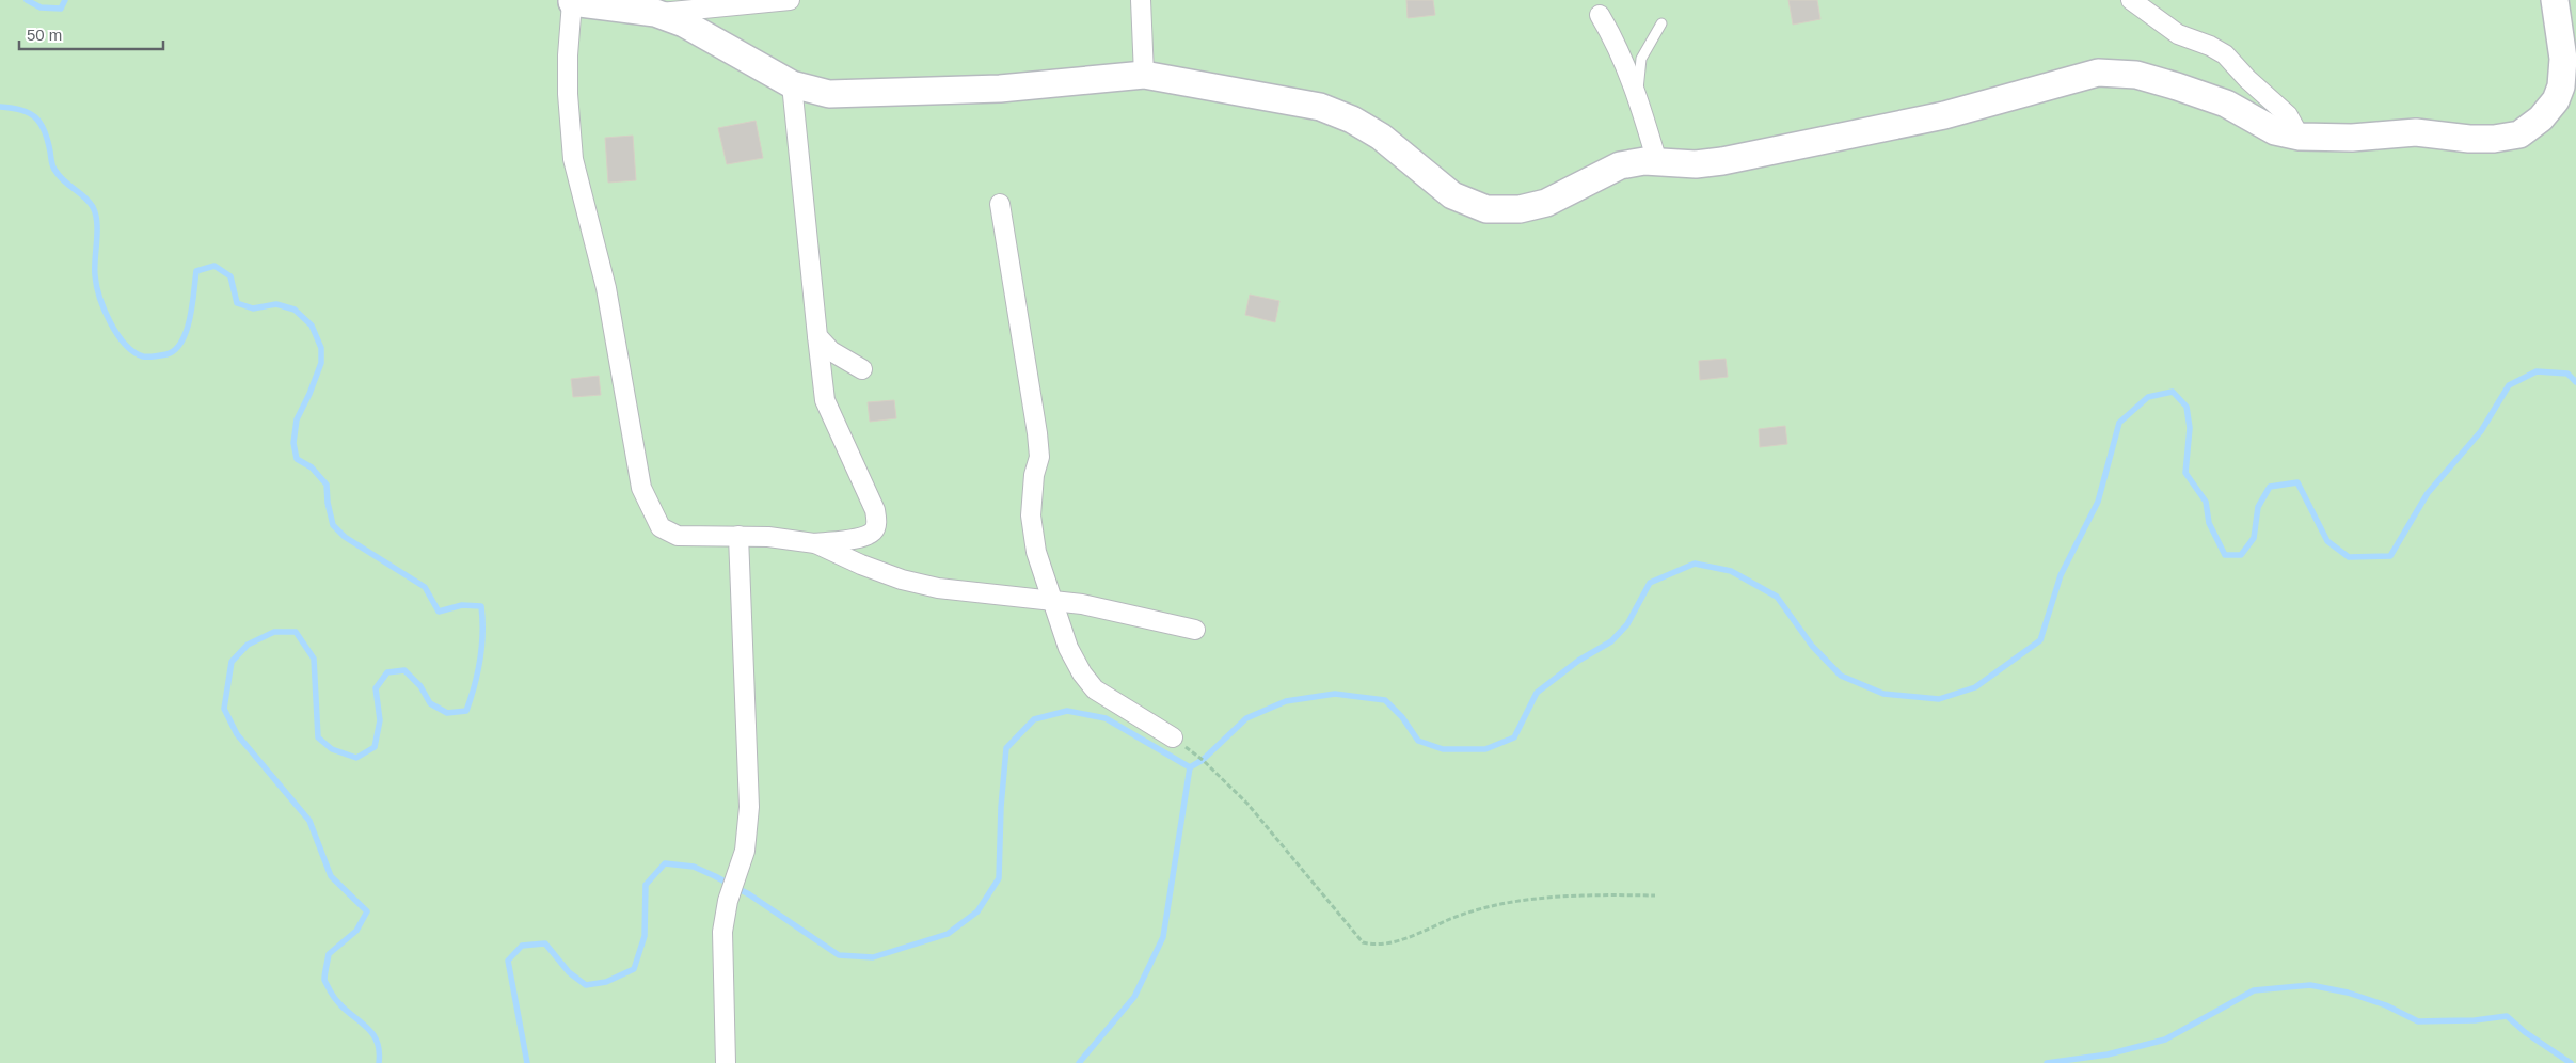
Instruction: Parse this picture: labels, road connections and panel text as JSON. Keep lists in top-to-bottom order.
{
  "scale_bar": "50 m"
}
